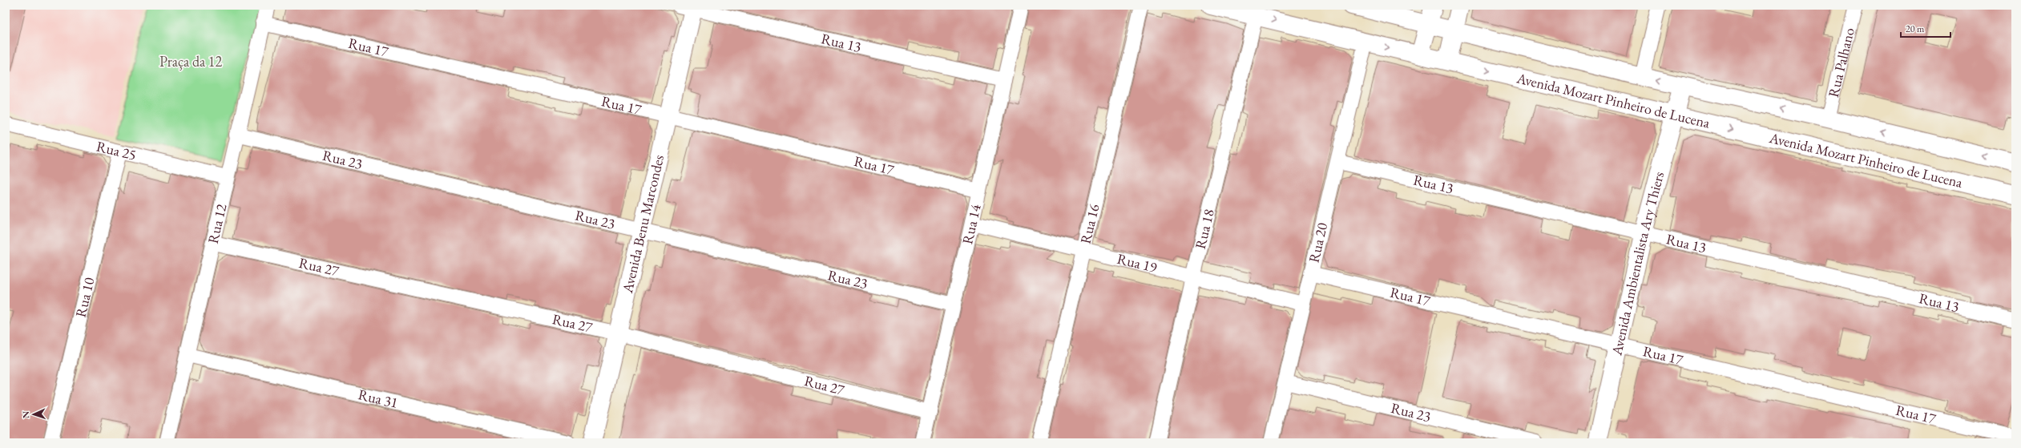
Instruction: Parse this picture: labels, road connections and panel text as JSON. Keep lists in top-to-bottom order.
{
  "streets": {
    "main road": ["Avenida Mozart Pinheiro de Lucena", "Avenida Benu Marcondes", "Avenida Ambientalista Ary Thiers"],
    "street": [
      "Rua 13",
      "Rua 17",
      "Rua Palhano",
      "Rua 25",
      "Rua 23",
      "Rua 16",
      "Rua 12",
      "Rua 14",
      "Rua 18",
      "Rua 20",
      "Rua 19",
      "Rua 27",
      "Rua 10",
      "Rua 31"
    ]
  },
  "crossings": [
    ["Rua 13", "Avenida Benu Marcondes"],
    ["Rua 13", "Rua 14"],
    ["Rua 13", "Rua 20"],
    ["Rua 13", "Avenida Ambientalista Ary Thiers"],
    ["Rua 17", "Rua 12"],
    ["Rua 17", "Avenida Benu Marcondes"],
    ["Rua 17", "Rua 14"],
    ["Rua 17", "Rua 20"],
    ["Rua 17", "Avenida Ambientalista Ary Thiers"],
    ["Rua Palhano", "Avenida Mozart Pinheiro de Lucena"],
    ["Avenida Mozart Pinheiro de Lucena", "Rua 18"],
    ["Avenida Mozart Pinheiro de Lucena", "Rua 20"],
    ["Avenida Mozart Pinheiro de Lucena", "Avenida Ambientalista Ary Thiers"],
    ["Rua 25", "Rua 12"],
    ["Rua 25", "Rua 10"],
    ["Rua 23", "Rua 12"],
    ["Rua 23", "Avenida Benu Marcondes"],
    ["Rua 23", "Rua 14"],
    ["Rua 23", "Rua 20"],
    ["Rua 16", "Rua 19"],
    ["Rua 12", "Rua 27"],
    ["Rua 12", "Rua 31"],
    ["Avenida Benu Marcondes", "Rua 27"],
    ["Rua 14", "Rua 19"],
    ["Rua 14", "Rua 27"],
    ["Rua 18", "Rua 19"],
    ["Rua 20", "Rua 19"]
  ],
  "parks": ["Praça da 12"],
  "scale_bar": "20 m",
  "north": "left"
}
